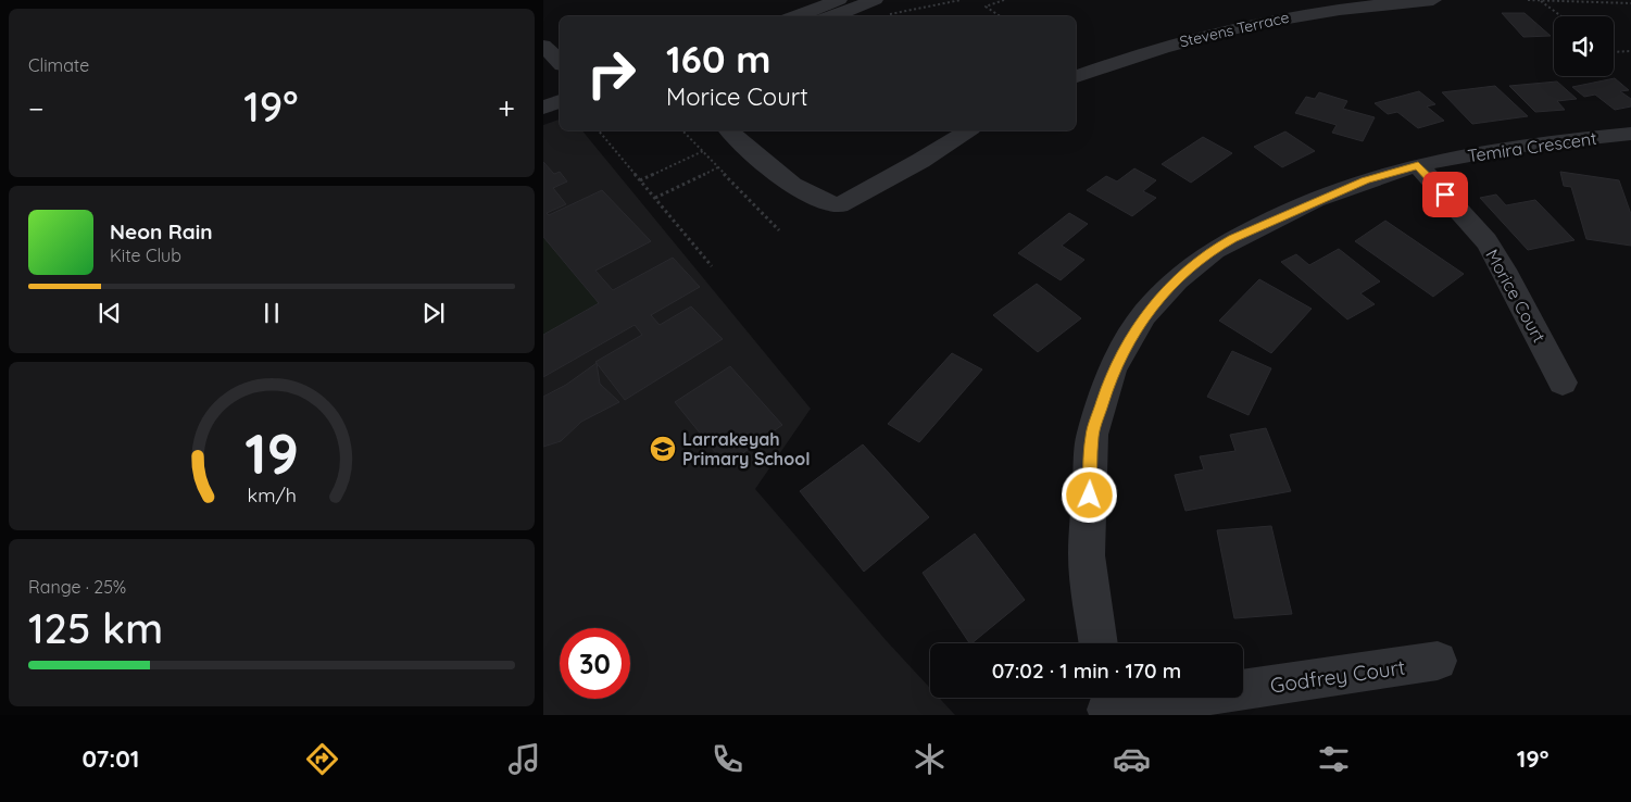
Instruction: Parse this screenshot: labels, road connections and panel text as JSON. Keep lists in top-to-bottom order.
{
  "streets": {
    "street": [
      "Stevens Terrace",
      "Temira Crescent",
      "Morice Court",
      "Godfrey Court"
    ]
  },
  "crossings": [
    ["Temira Crescent", "Morice Court"]
  ],
  "places": {
    "school or university": ["Larrakeyah Primary School"]
  },
  "page": {
    "tile": [
      "Climate",
      ["Range · 25%", "125 km"]
    ],
    "turn": ["160 m", "Morice Court"],
    "heat": ["−", "19°", "+"],
    "song": ["Neon Rain", "Kite Club"],
    "limit": "30",
    "trip": "07:02 · 1 min · 170 m",
    "tabs": ["07:01", "19°"],
    "gauge": ["19", "km/h"]
  }
}
